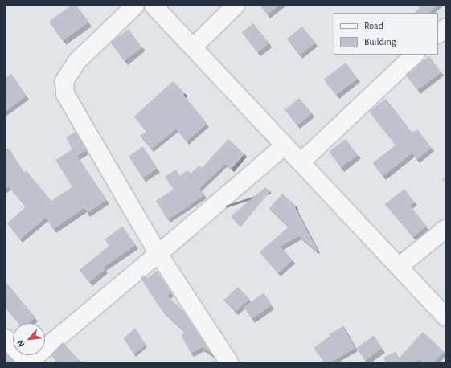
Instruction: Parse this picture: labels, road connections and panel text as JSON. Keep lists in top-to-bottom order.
{
  "legend": ["Road", "Building"],
  "north": "bottom left"
}
